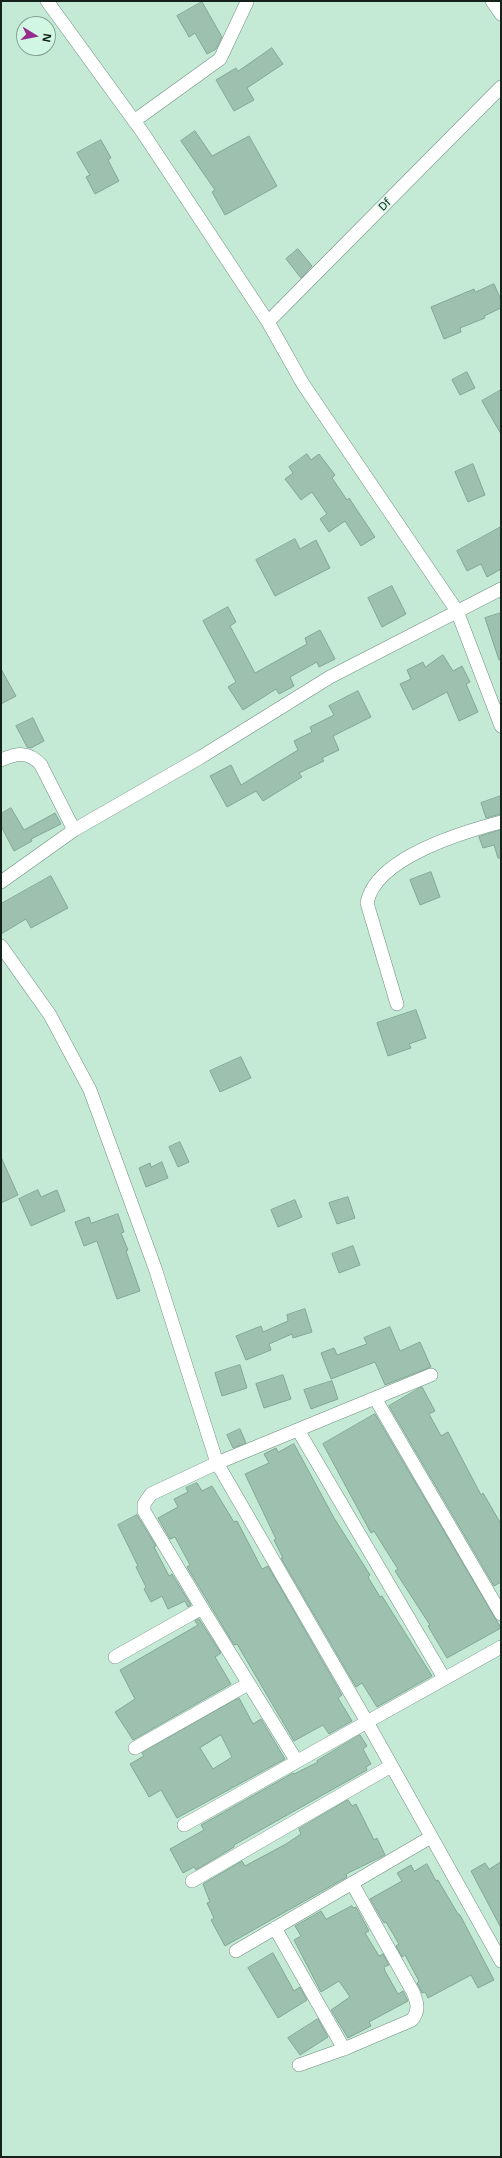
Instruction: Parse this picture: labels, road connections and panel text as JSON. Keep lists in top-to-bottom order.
{
  "streets": {
    "street": ["Df"]
  },
  "north": "right"
}
